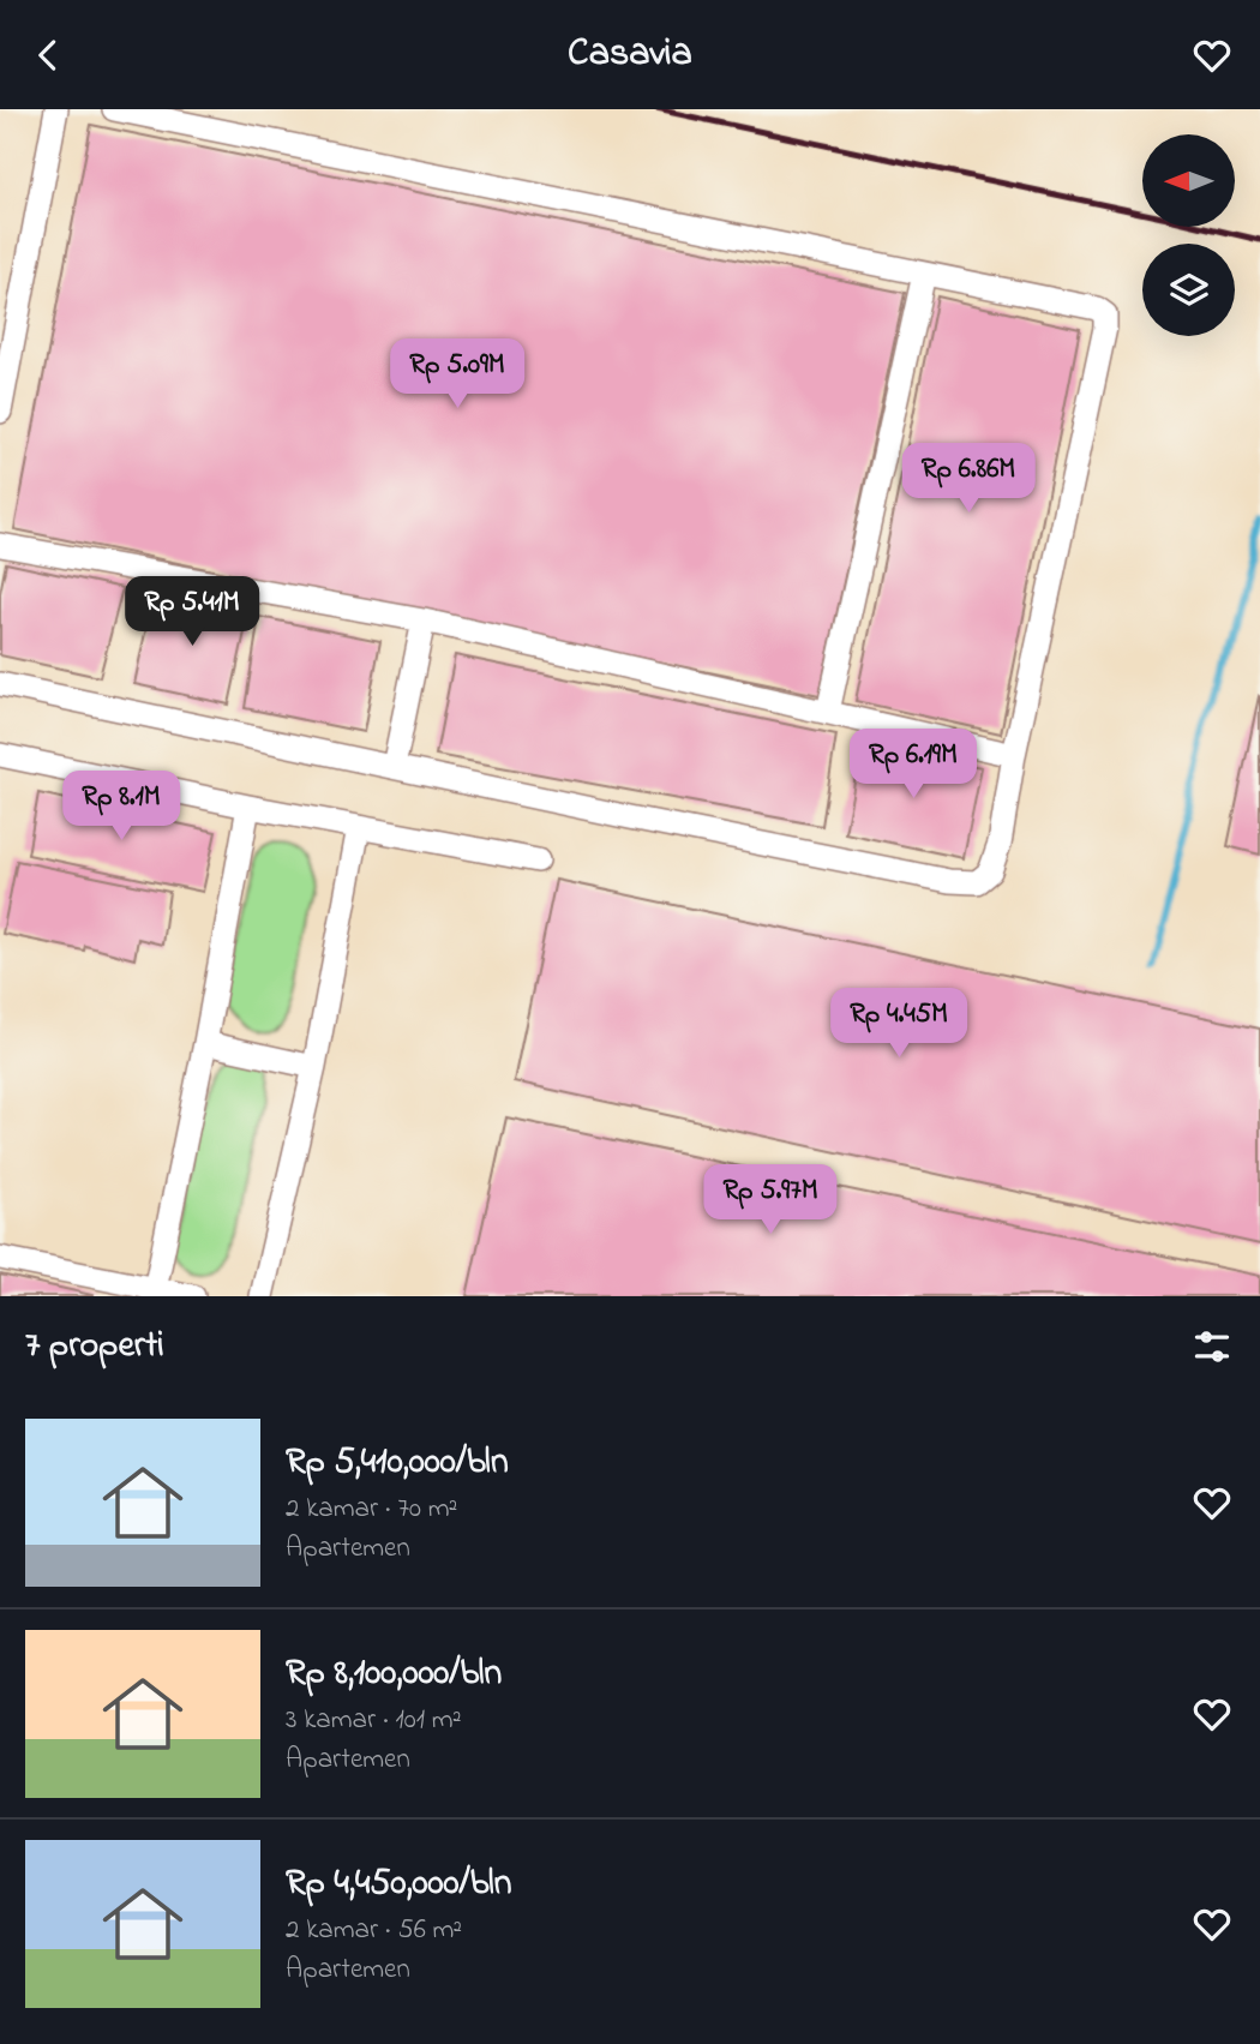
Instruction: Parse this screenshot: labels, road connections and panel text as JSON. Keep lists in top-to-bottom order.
{
  "north": "left",
  "page": {
    "header": "Casavia",
    "price": [
      "Rp 5.09M",
      "Rp 6.86M",
      "Rp 5.41M",
      "Rp 6.19M",
      "Rp 8.1M",
      "Rp 4.45M",
      "Rp 5.97M"
    ],
    "heading": "7 properti",
    "list": [
      {
        "name": "Rp 5,410,000/bln",
        "note": "2 kamar · 70 m² · Apartemen"
      },
      {
        "name": "Rp 8,100,000/bln",
        "note": "3 kamar · 101 m² · Apartemen"
      },
      {
        "name": "Rp 4,450,000/bln",
        "note": "2 kamar · 56 m² · Apartemen"
      }
    ]
  }
}
